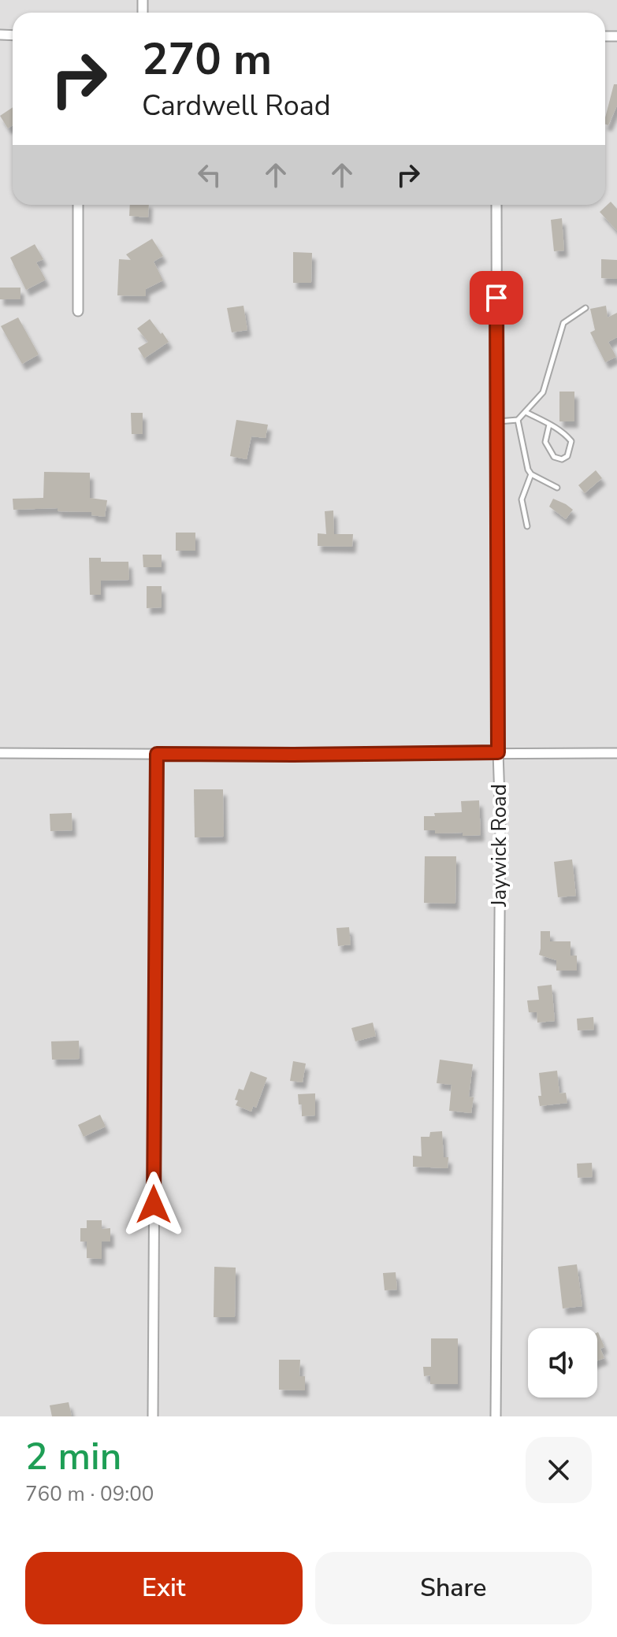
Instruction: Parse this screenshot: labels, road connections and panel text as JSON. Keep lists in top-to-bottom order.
{
  "streets": {
    "street": ["Jaywick Road"]
  },
  "page": {
    "turn": ["270 m", "Cardwell Road"],
    "heading": ["2 min", "760 m · 09:00"],
    "buttons": ["Exit", "Share"]
  }
}
